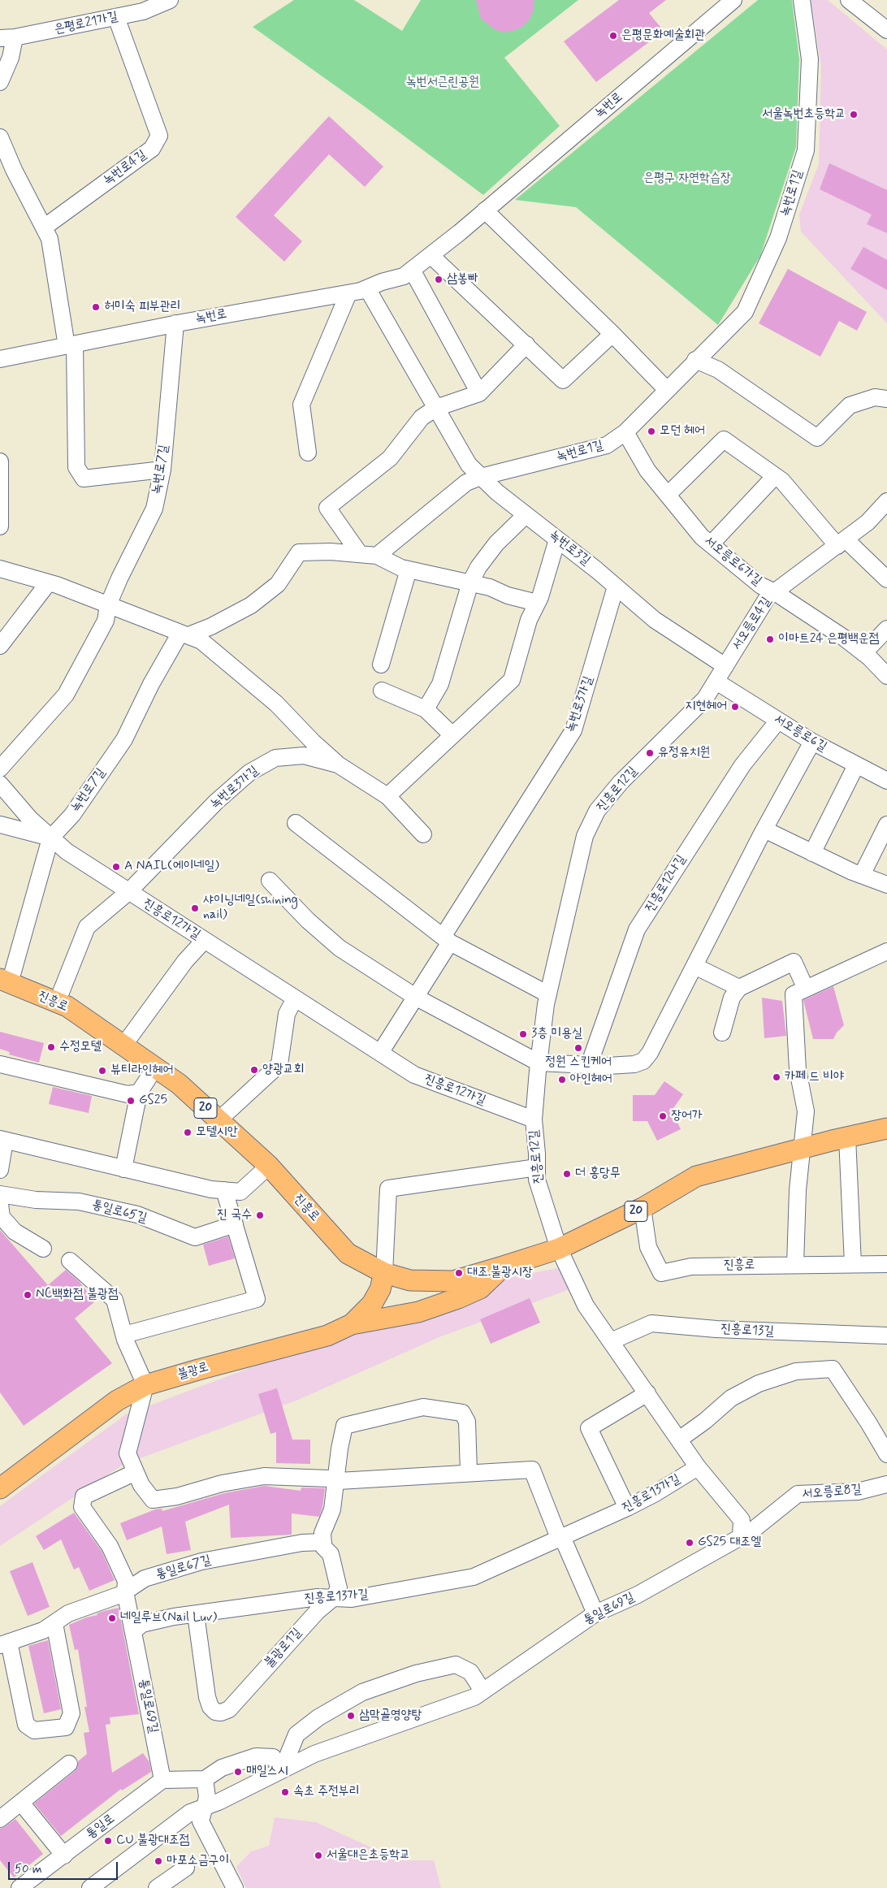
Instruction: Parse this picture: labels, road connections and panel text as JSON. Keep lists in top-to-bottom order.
{
  "streets": {
    "main road": ["진흥로", "20", "불광로"],
    "street": [
      "은평로21가길",
      "녹번로",
      "녹번로4길",
      "녹번로1길",
      "녹번로7길",
      "녹번로3길",
      "서오릉로6가길",
      "서오릉로4길",
      "녹번로3가길",
      "서오릉로6길",
      "진흥로12길",
      "진흥로12나길",
      "진흥로12가길",
      "통일로65길",
      "진흥로13길",
      "서오릉로8길",
      "진흥로13가길",
      "통일로67길",
      "통일로69길",
      "불광로1길",
      "통일로"
    ]
  },
  "crossings": [
    ["은평로21가길", "녹번로4길"],
    ["녹번로", "녹번로7길"],
    ["녹번로", "녹번로3길"],
    ["녹번로1길", "녹번로3길"],
    ["녹번로1길", "서오릉로6가길"],
    ["녹번로7길", "진흥로12가길"],
    ["녹번로7길", "진흥로"],
    ["녹번로3길", "서오릉로4길"],
    ["녹번로3길", "녹번로3가길"],
    ["서오릉로6가길", "서오릉로4길"],
    ["서오릉로4길", "서오릉로6길"],
    ["서오릉로4길", "진흥로12길"],
    ["녹번로3가길", "진흥로12가길"],
    ["녹번로3가길", "진흥로"],
    ["서오릉로6길", "진흥로12길"],
    ["서오릉로6길", "진흥로12나길"],
    ["진흥로12길", "진흥로12가길"],
    ["진흥로12길", "진흥로"],
    ["진흥로12가길", "진흥로"],
    ["진흥로", "불광로"],
    ["서오릉로8길", "통일로69길"],
    ["진흥로13가길", "통일로69길"],
    ["진흥로13가길", "불광로1길"],
    ["통일로67길", "통일로69길"],
    ["통일로69길", "통일로"]
  ],
  "parks": ["녹번서근린공원", "은평구 자연학습장"],
  "places": [
    "은평문화예술회관",
    "서울녹번초등학교",
    "삼봉빠",
    "허미숙 피부관리",
    "모던 헤어",
    "이마트24 은평백운점",
    "지현헤어",
    "유정유치원",
    "A NAIL(에이네일)",
    "샤이닝네일(shining nail)",
    "3층 미용실",
    "수정모텔",
    "정원 스킨케어",
    "양광교회",
    "뷰티라인헤어",
    "카페 드 비야",
    "아인헤어",
    "GS25",
    "장어가",
    "모텔시안",
    "더 홍당무",
    "진 국수",
    "대조.불광시장",
    "NC백화점 불광점",
    "GS25 대조엘",
    "네일루브(Nail Luv)",
    "삼막골영양탕",
    "매일스시",
    "속초 주전부리",
    "CU 불광대조점",
    "서울대은초등학교",
    "마포소금구이"
  ],
  "scale_bar": "50 m"
}
